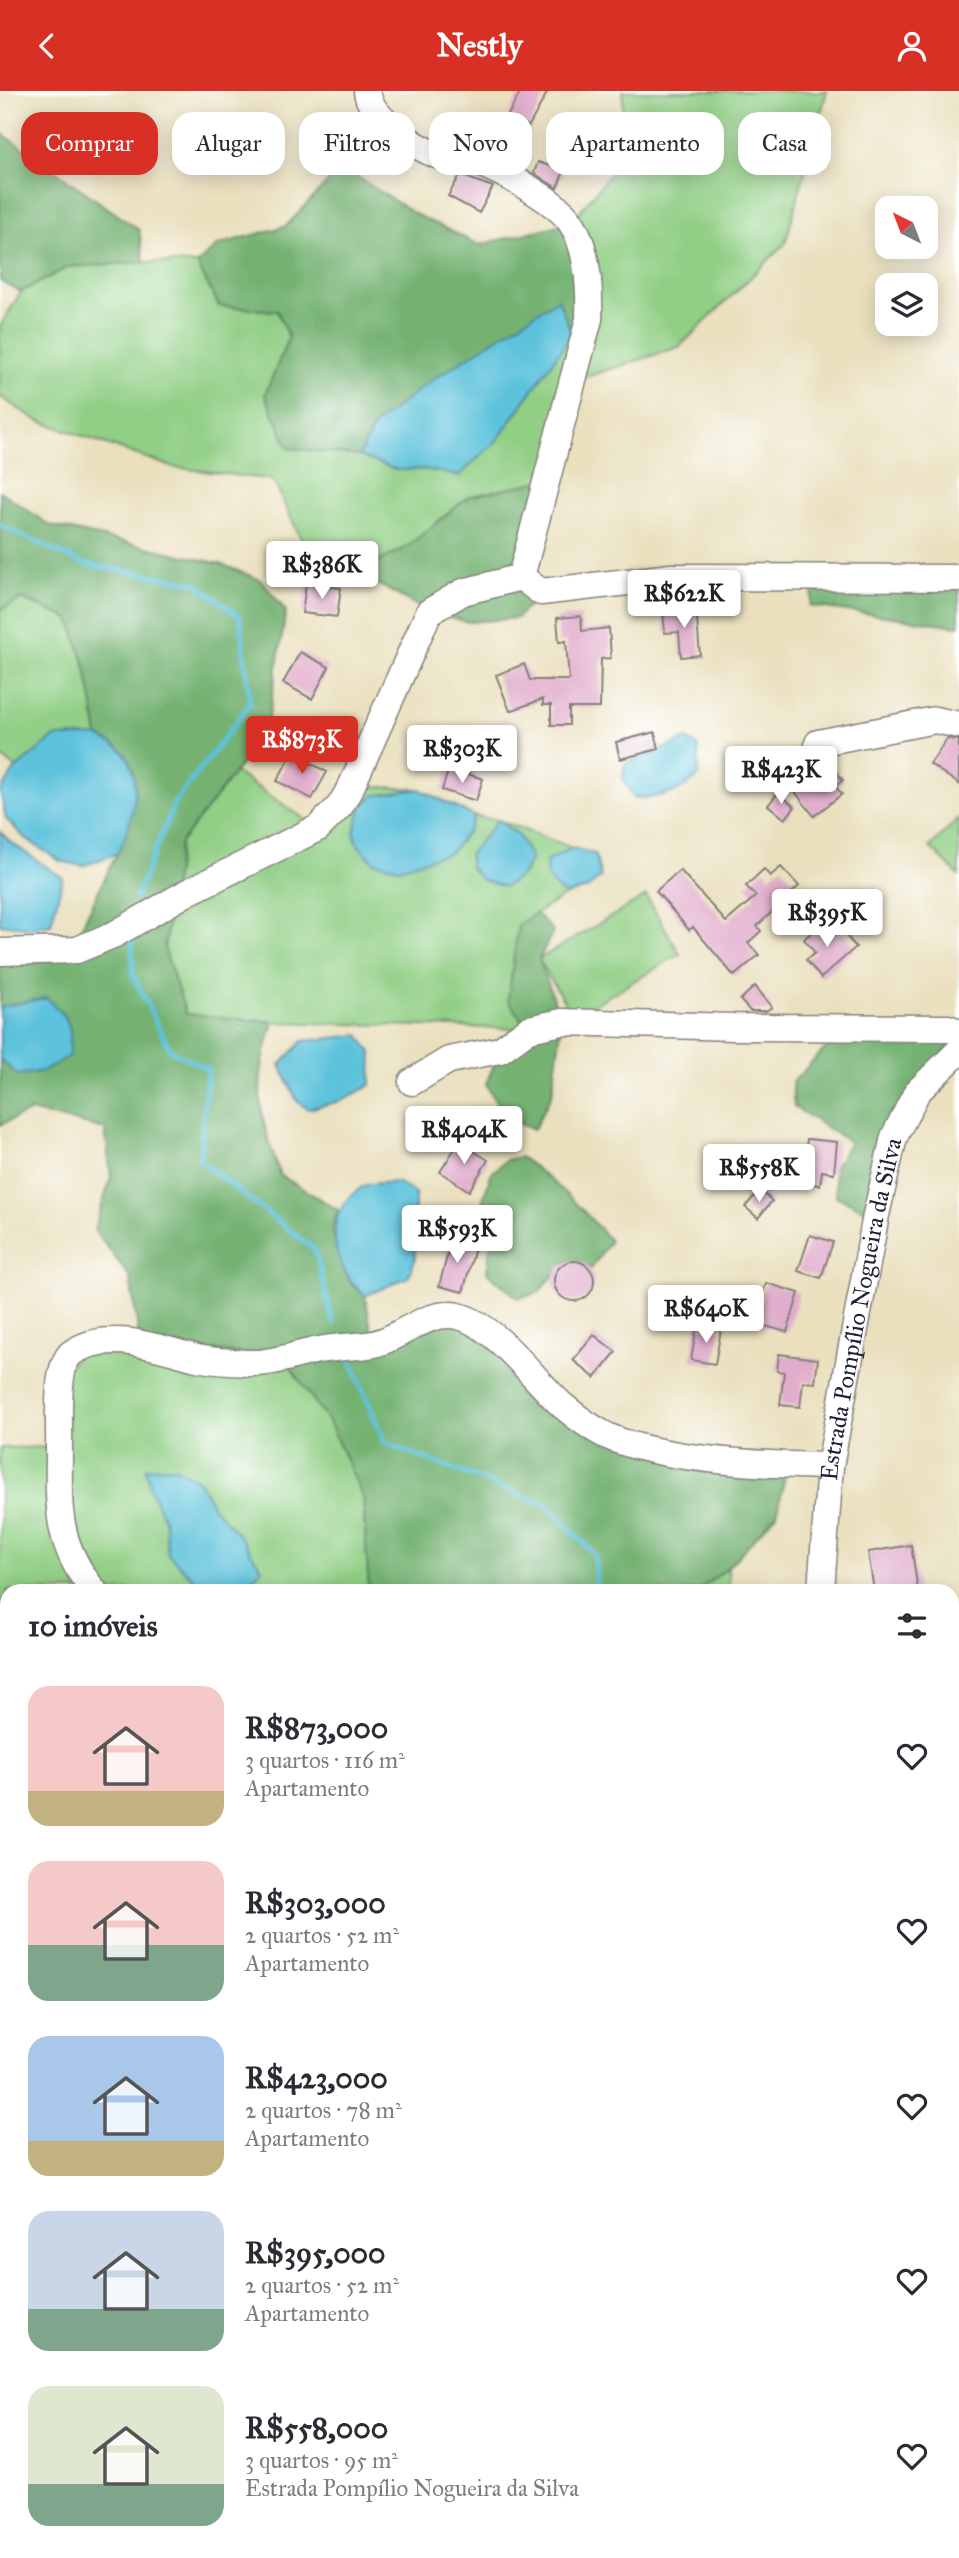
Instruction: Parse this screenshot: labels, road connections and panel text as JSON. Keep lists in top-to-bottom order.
{
  "streets": {
    "street": ["Estrada Pompílio Nogueira da Silva"]
  },
  "north": "top left",
  "page": {
    "header": "Nestly",
    "chip": [
      "Comprar",
      "Alugar",
      "Filtros",
      "Novo",
      "Apartamento",
      "Casa"
    ],
    "price": [
      "R$386K",
      "R$622K",
      "R$873K",
      "R$303K",
      "R$423K",
      "R$395K",
      "R$404K",
      "R$558K",
      "R$593K",
      "R$640K"
    ],
    "heading": "10 imóveis",
    "list": [
      {
        "name": "R$873,000",
        "note": "3 quartos · 116 m² · Apartamento"
      },
      {
        "name": "R$303,000",
        "note": "2 quartos · 52 m² · Apartamento"
      },
      {
        "name": "R$423,000",
        "note": "2 quartos · 78 m² · Apartamento"
      },
      {
        "name": "R$395,000",
        "note": "2 quartos · 52 m² · Apartamento"
      },
      {
        "name": "R$558,000",
        "note": "3 quartos · 95 m² · Estrada Pompílio Nogueira da Silva"
      }
    ]
  }
}
